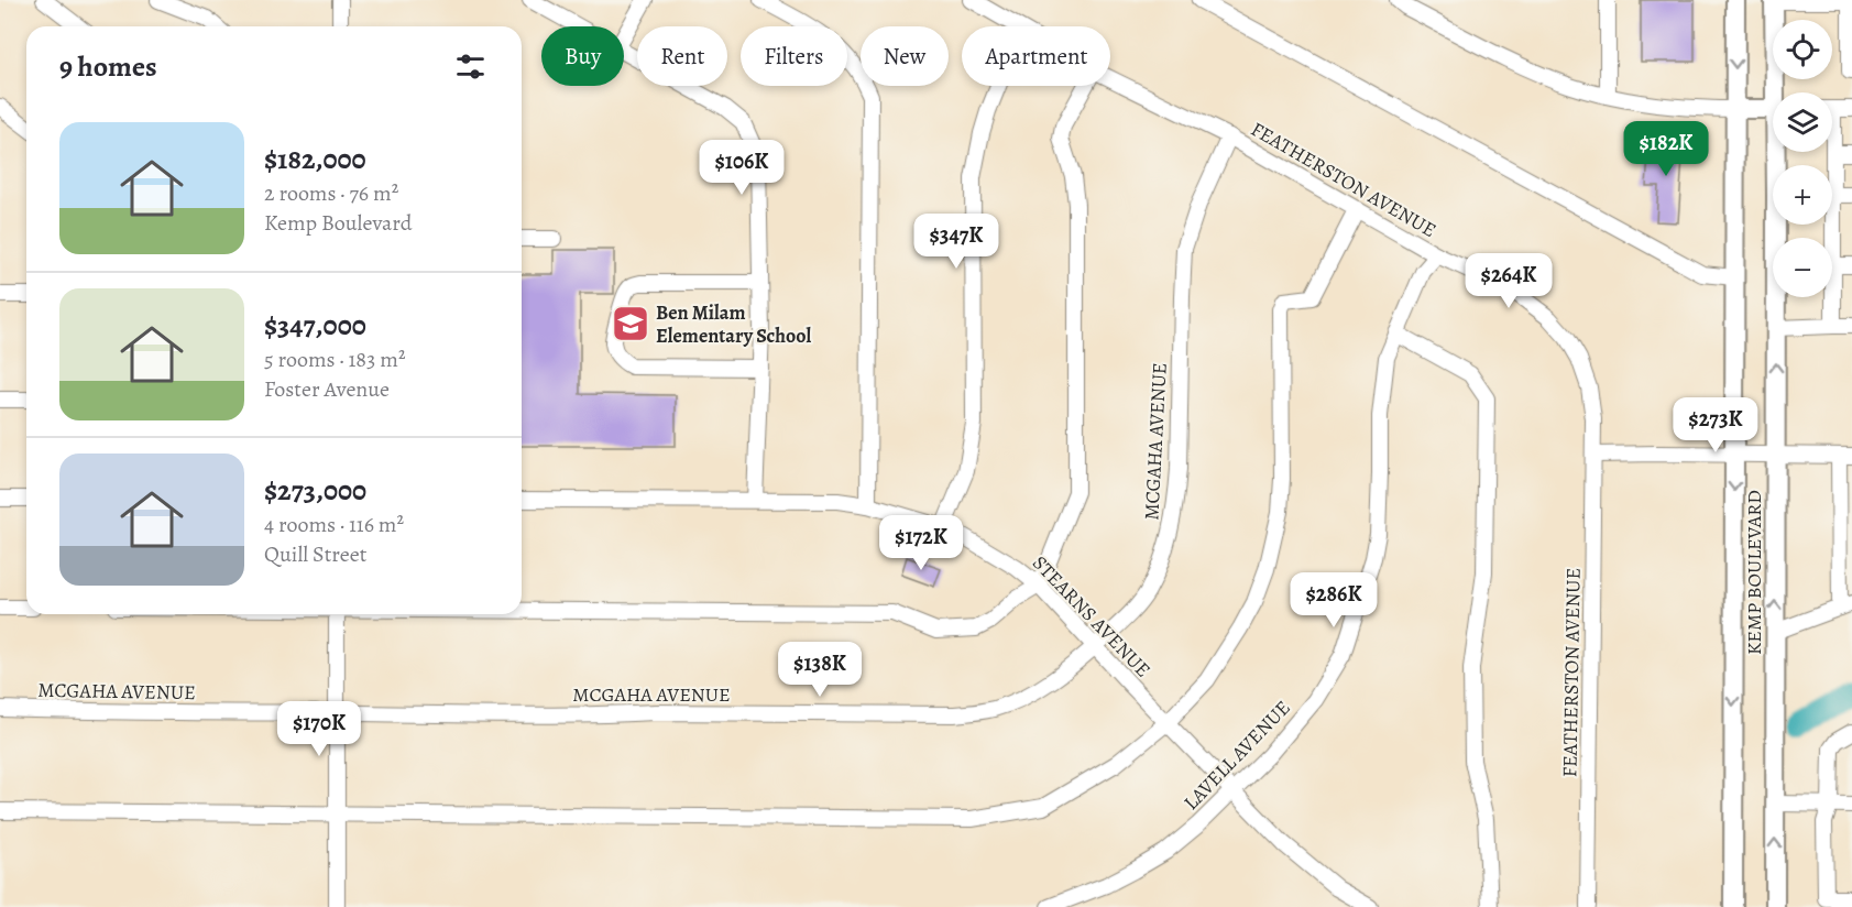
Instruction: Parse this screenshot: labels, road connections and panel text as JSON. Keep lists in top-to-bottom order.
{
  "streets": {
    "main road": ["KEMP BOULEVARD"],
    "street": [
      "FEATHERSTON AVENUE",
      "MCGAHA AVENUE",
      "STEARNS AVENUE",
      "LAVELL AVENUE"
    ]
  },
  "crossings": [
    ["FEATHERSTON AVENUE", "MCGAHA AVENUE"],
    ["FEATHERSTON AVENUE", "LAVELL AVENUE"],
    ["MCGAHA AVENUE", "STEARNS AVENUE"],
    ["STEARNS AVENUE", "LAVELL AVENUE"]
  ],
  "places": {
    "school or university": ["Ben Milam Elementary School"]
  },
  "page": {
    "map_buttons": ["+", "−"],
    "chip": [
      "Buy",
      "Rent",
      "Filters",
      "New",
      "Apartment"
    ],
    "heading": "9 homes",
    "list": [
      {
        "name": "$182,000",
        "note": "2 rooms · 76 m² · Kemp Boulevard"
      },
      {
        "name": "$347,000",
        "note": "5 rooms · 183 m² · Foster Avenue"
      },
      {
        "name": "$273,000",
        "note": "4 rooms · 116 m² · Quill Street"
      }
    ],
    "price": [
      "$182K",
      "$106K",
      "$347K",
      "$264K",
      "$273K",
      "$172K",
      "$286K",
      "$138K",
      "$170K"
    ]
  }
}
